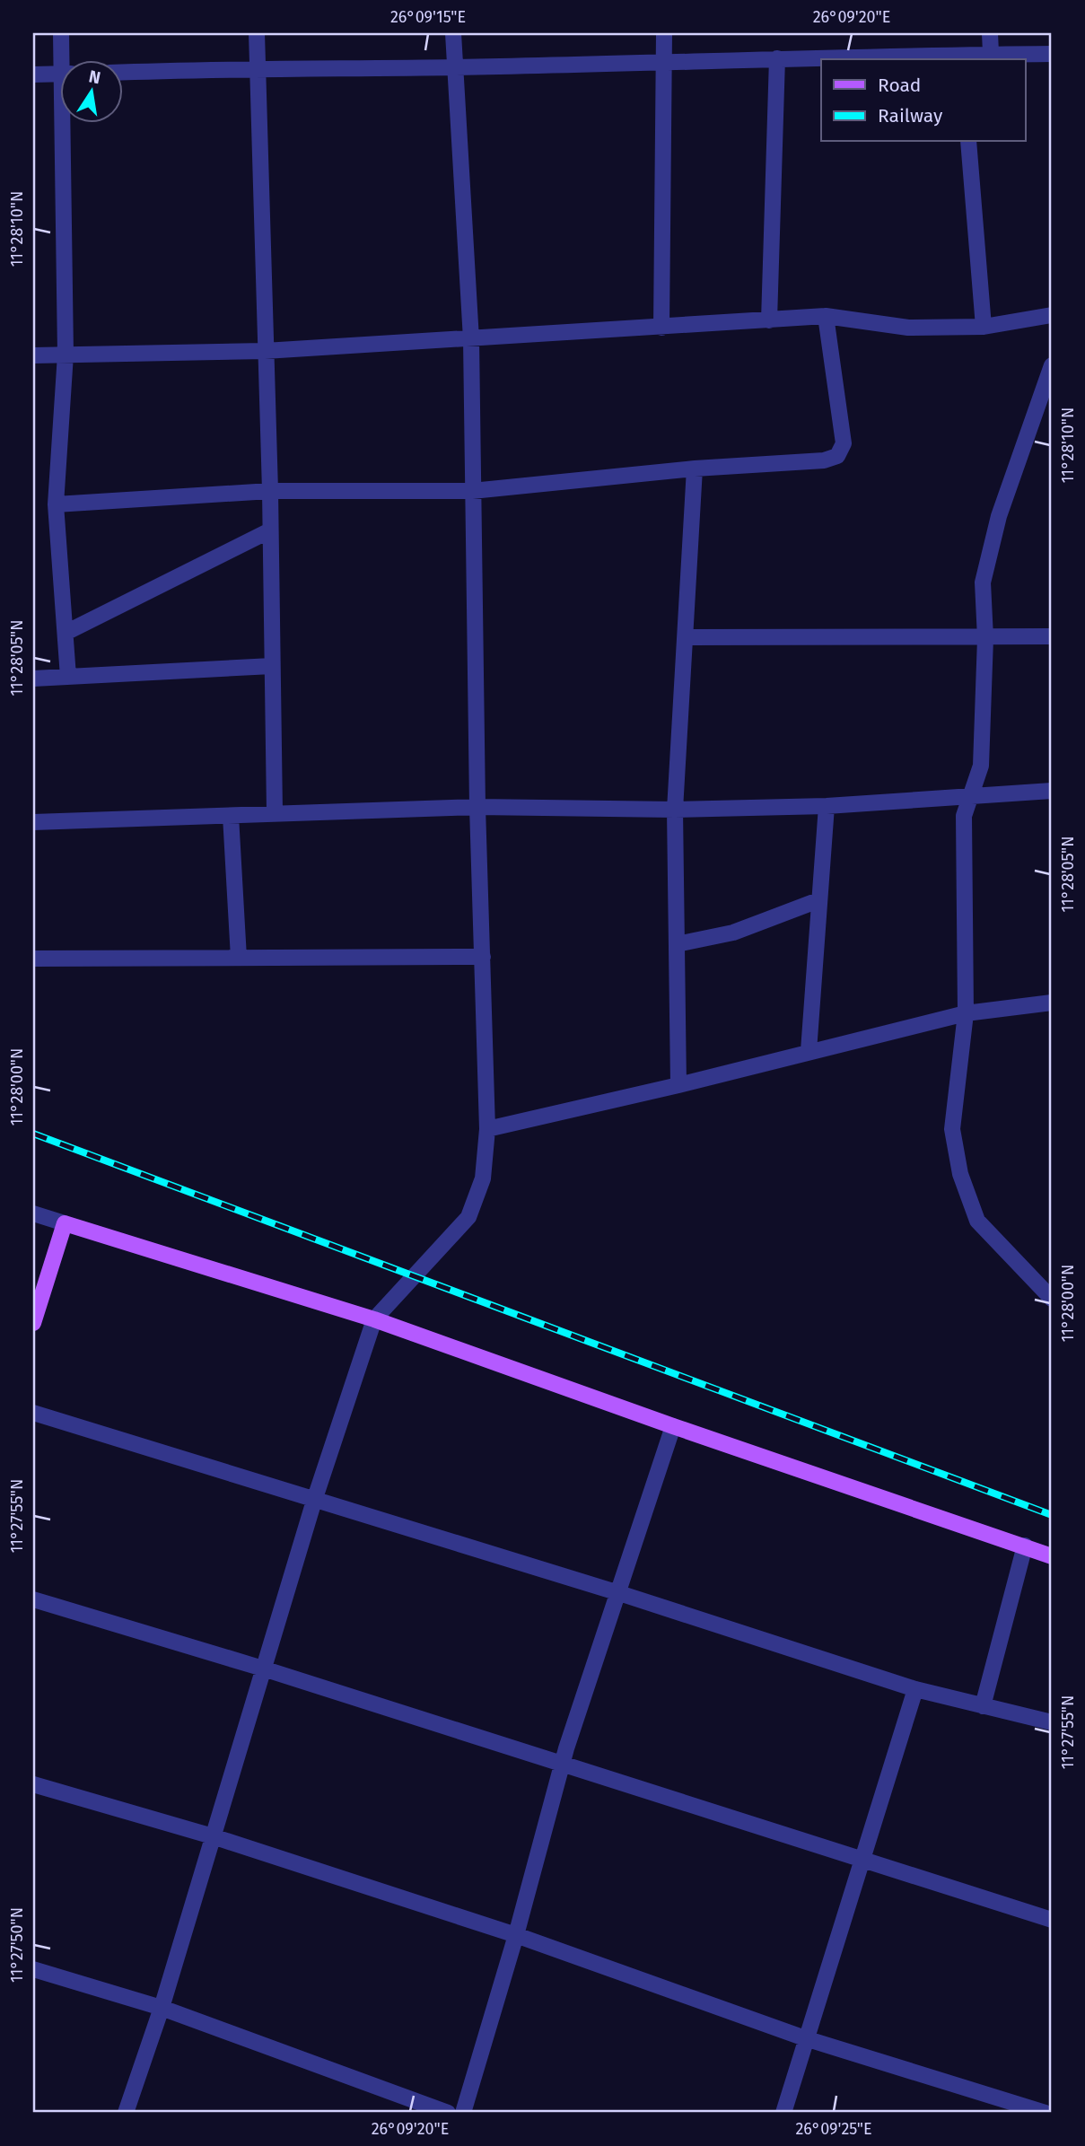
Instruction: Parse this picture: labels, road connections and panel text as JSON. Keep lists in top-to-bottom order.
{
  "legend": ["Road", "Railway"],
  "north": "top",
  "coordinates": [
    "26°09'15\"E",
    "26°09'20\"E",
    "11°28'10\"N",
    "11°28'05\"N",
    "11°28'00\"N",
    "11°27'55\"N",
    "11°27'50\"N",
    "26°09'25\"E"
  ]
}
